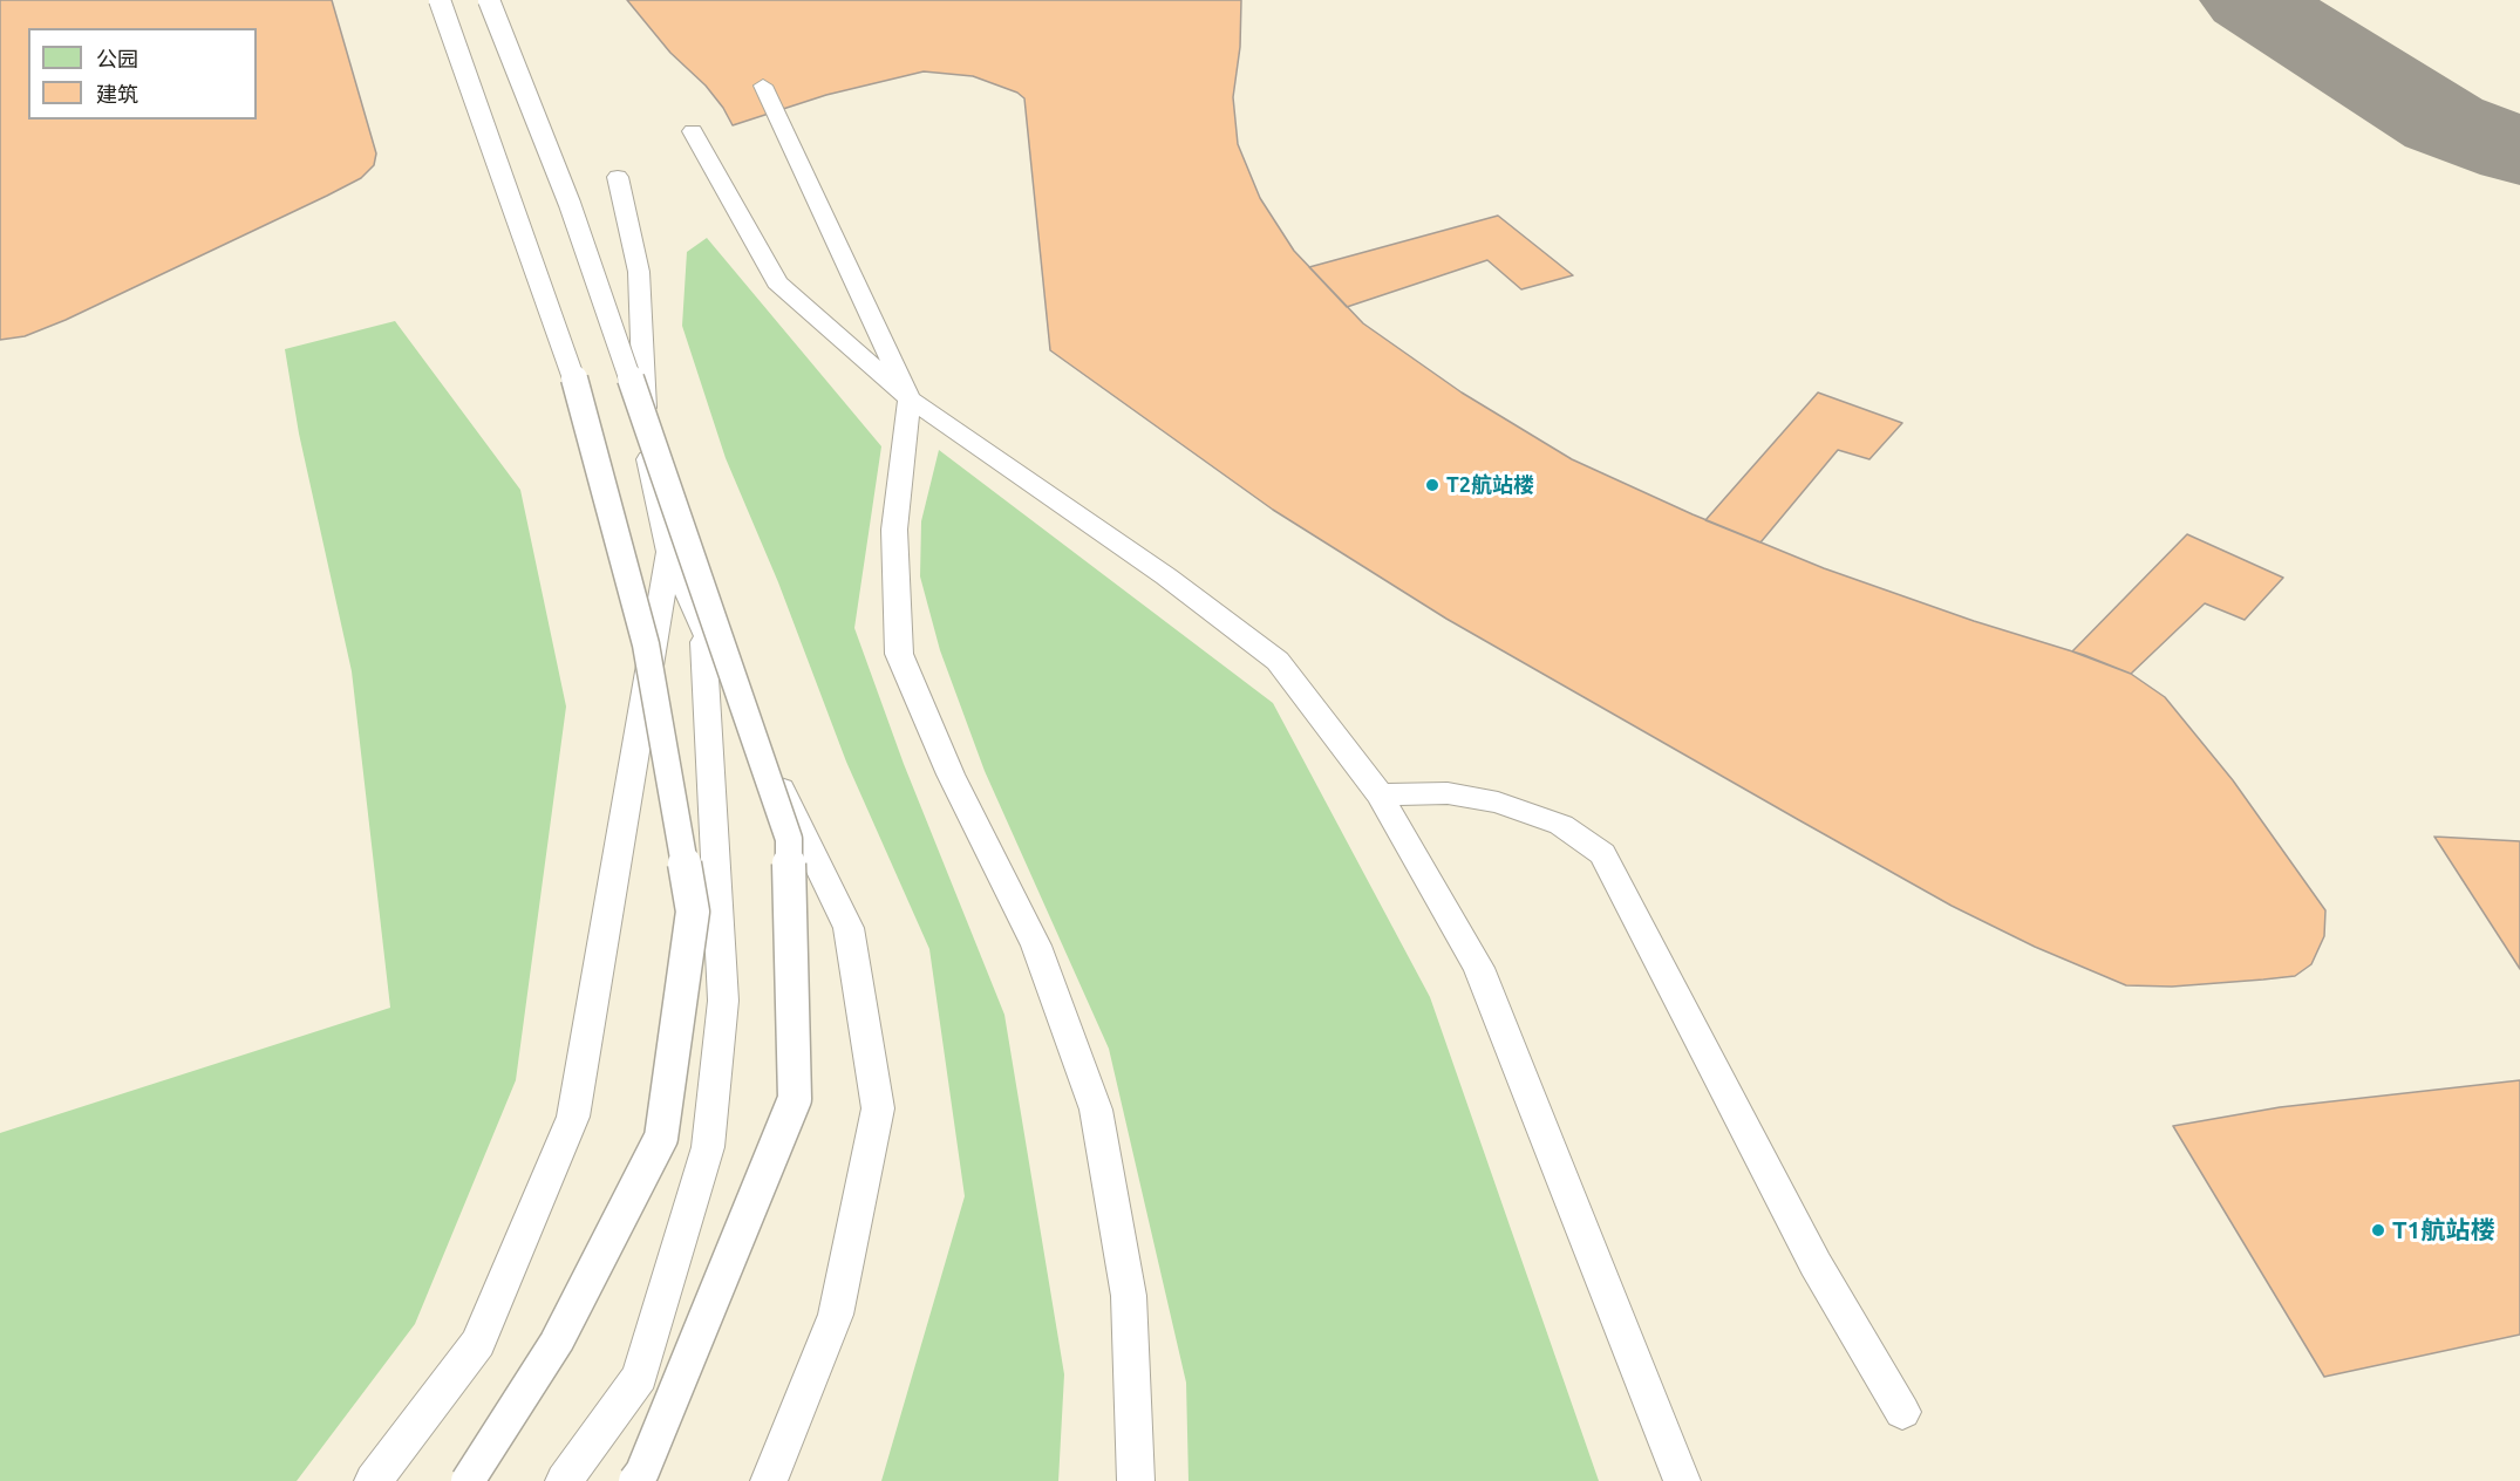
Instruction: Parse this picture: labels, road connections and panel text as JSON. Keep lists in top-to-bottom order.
{
  "places": ["T2航站楼", "T1航站楼"],
  "legend": ["公园", "建筑"]
}
